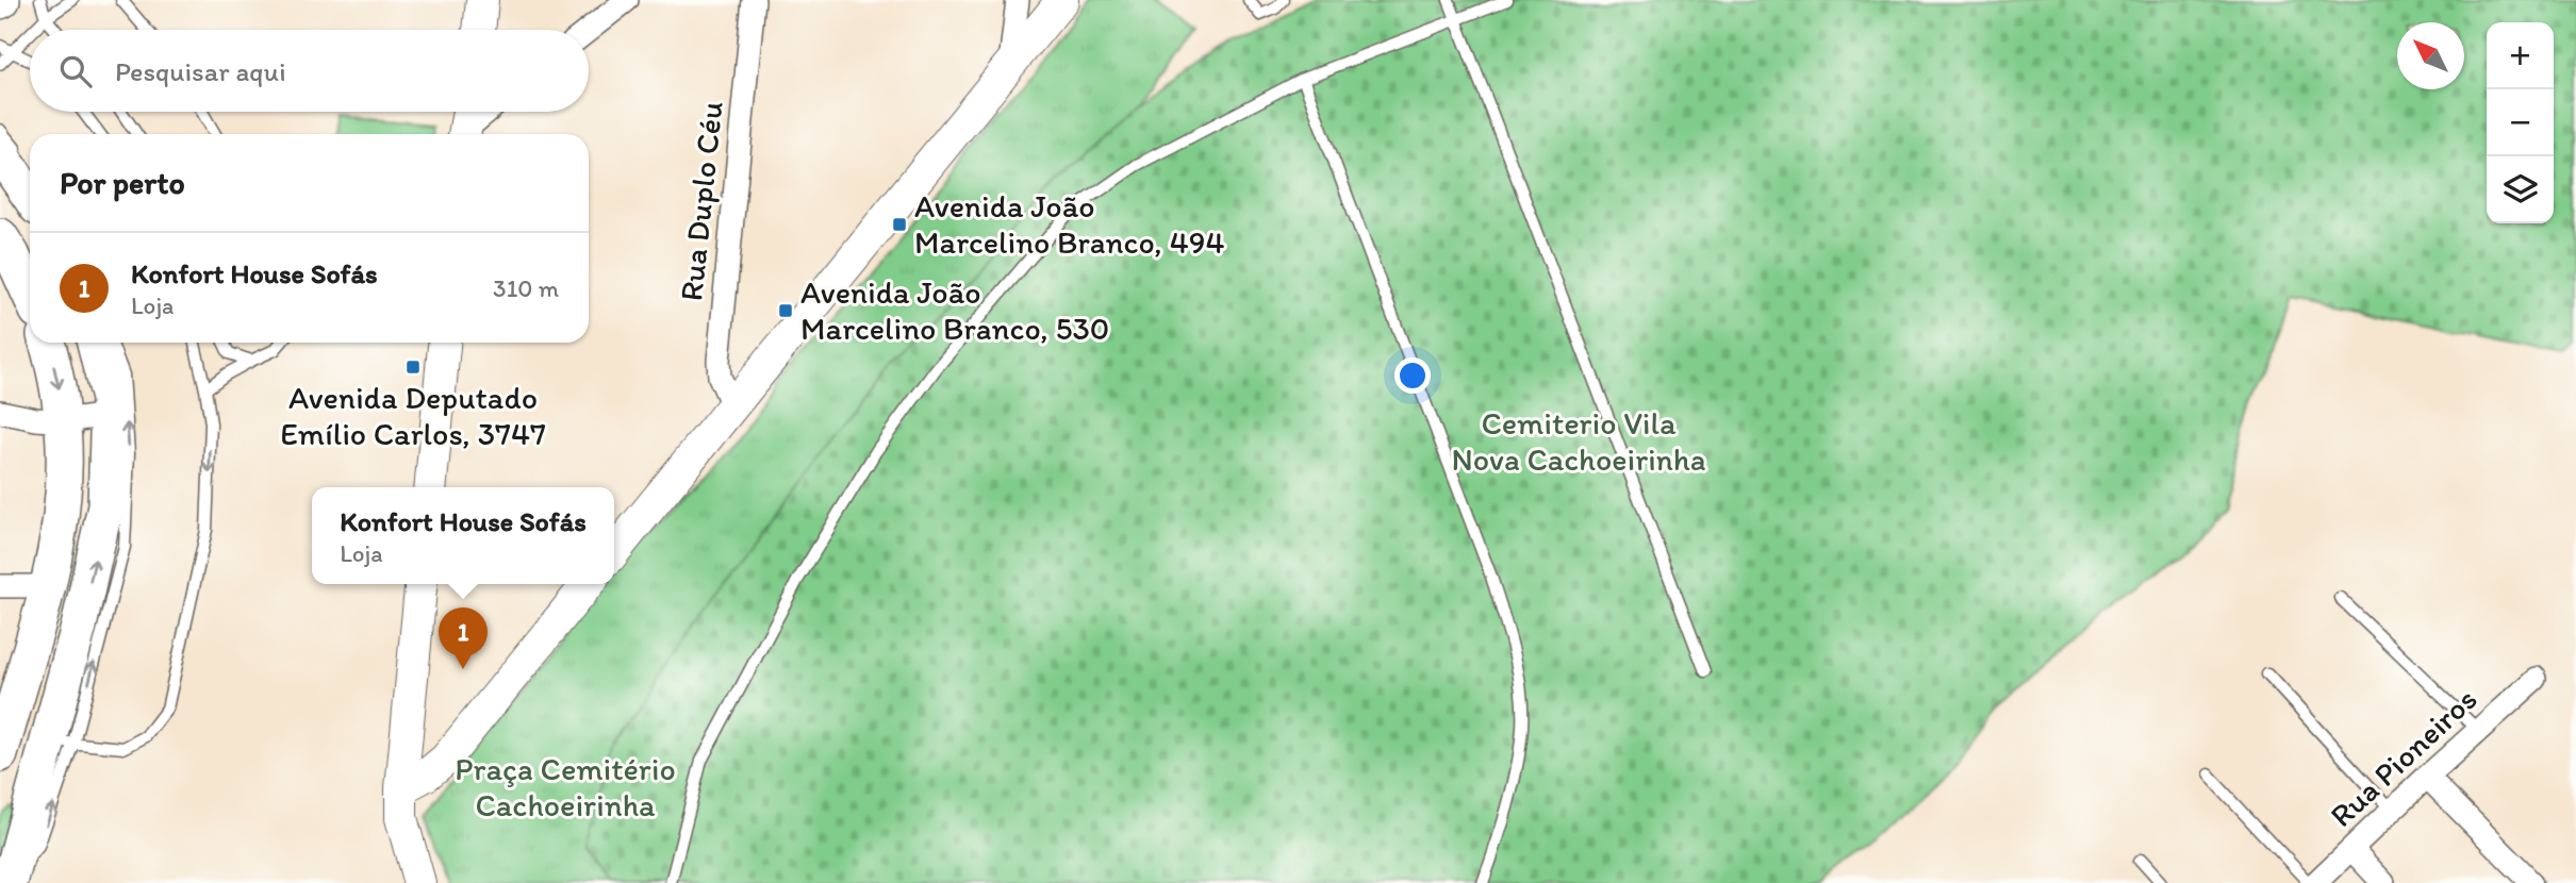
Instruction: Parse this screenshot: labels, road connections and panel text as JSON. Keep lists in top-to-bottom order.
{
  "streets": {
    "street": ["Rua Duplo Céu", "Rua Pioneiros"]
  },
  "parks": ["Cemiterio Vila Nova Cachoeirinha", "Praça Cemitério Cachoeirinha"],
  "places": {
    "transit": ["Avenida João Marcelino Branco, 494", "Avenida João Marcelino Branco, 530", "Avenida Deputado Emílio Carlos, 3747"]
  },
  "north": "top left",
  "page": {
    "map_buttons": ["+", "−"],
    "search": "Pesquisar aqui",
    "heading": "Por perto",
    "list": [
      {
        "mark": "1",
        "name": "Konfort House Sofás",
        "note": "Loja",
        "value": "310 m"
      }
    ],
    "popup": ["Konfort House Sofás", "Loja"],
    "pins": "1"
  }
}
